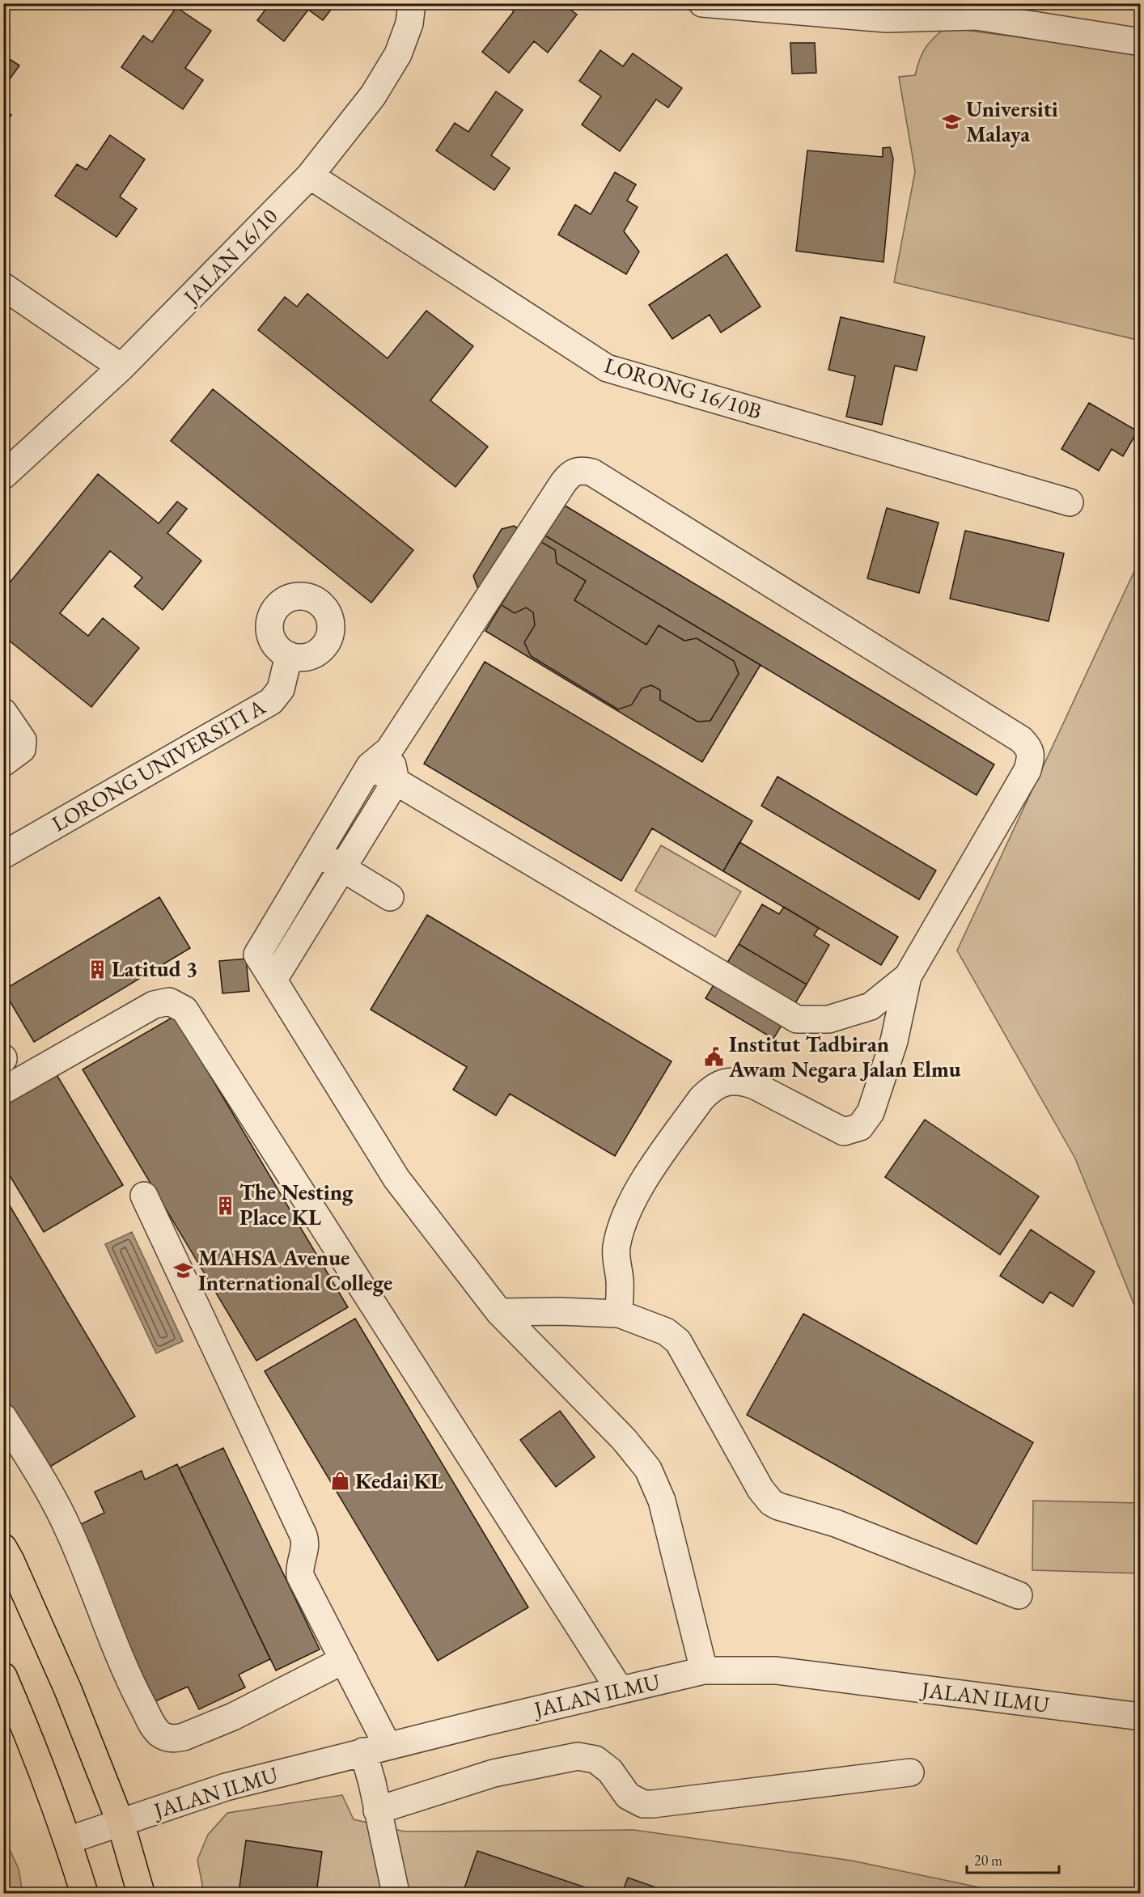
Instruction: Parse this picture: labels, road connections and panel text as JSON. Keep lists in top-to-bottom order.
{
  "streets": {
    "street": [
      "JALAN 16/10",
      "LORONG 16/10B",
      "LORONG UNIVERSITI A",
      "JALAN ILMU"
    ]
  },
  "crossings": [
    ["JALAN 16/10", "LORONG 16/10B"]
  ],
  "places": {
    "school or university": ["Universiti Malaya", "MAHSA Avenue International College"],
    "building": ["Latitud 3", "The Nesting Place KL"],
    "public building": ["Institut Tadbiran Awam Negara Jalan Elmu"],
    "shop": ["Kedai KL"]
  },
  "scale_bar": "20 m"
}
